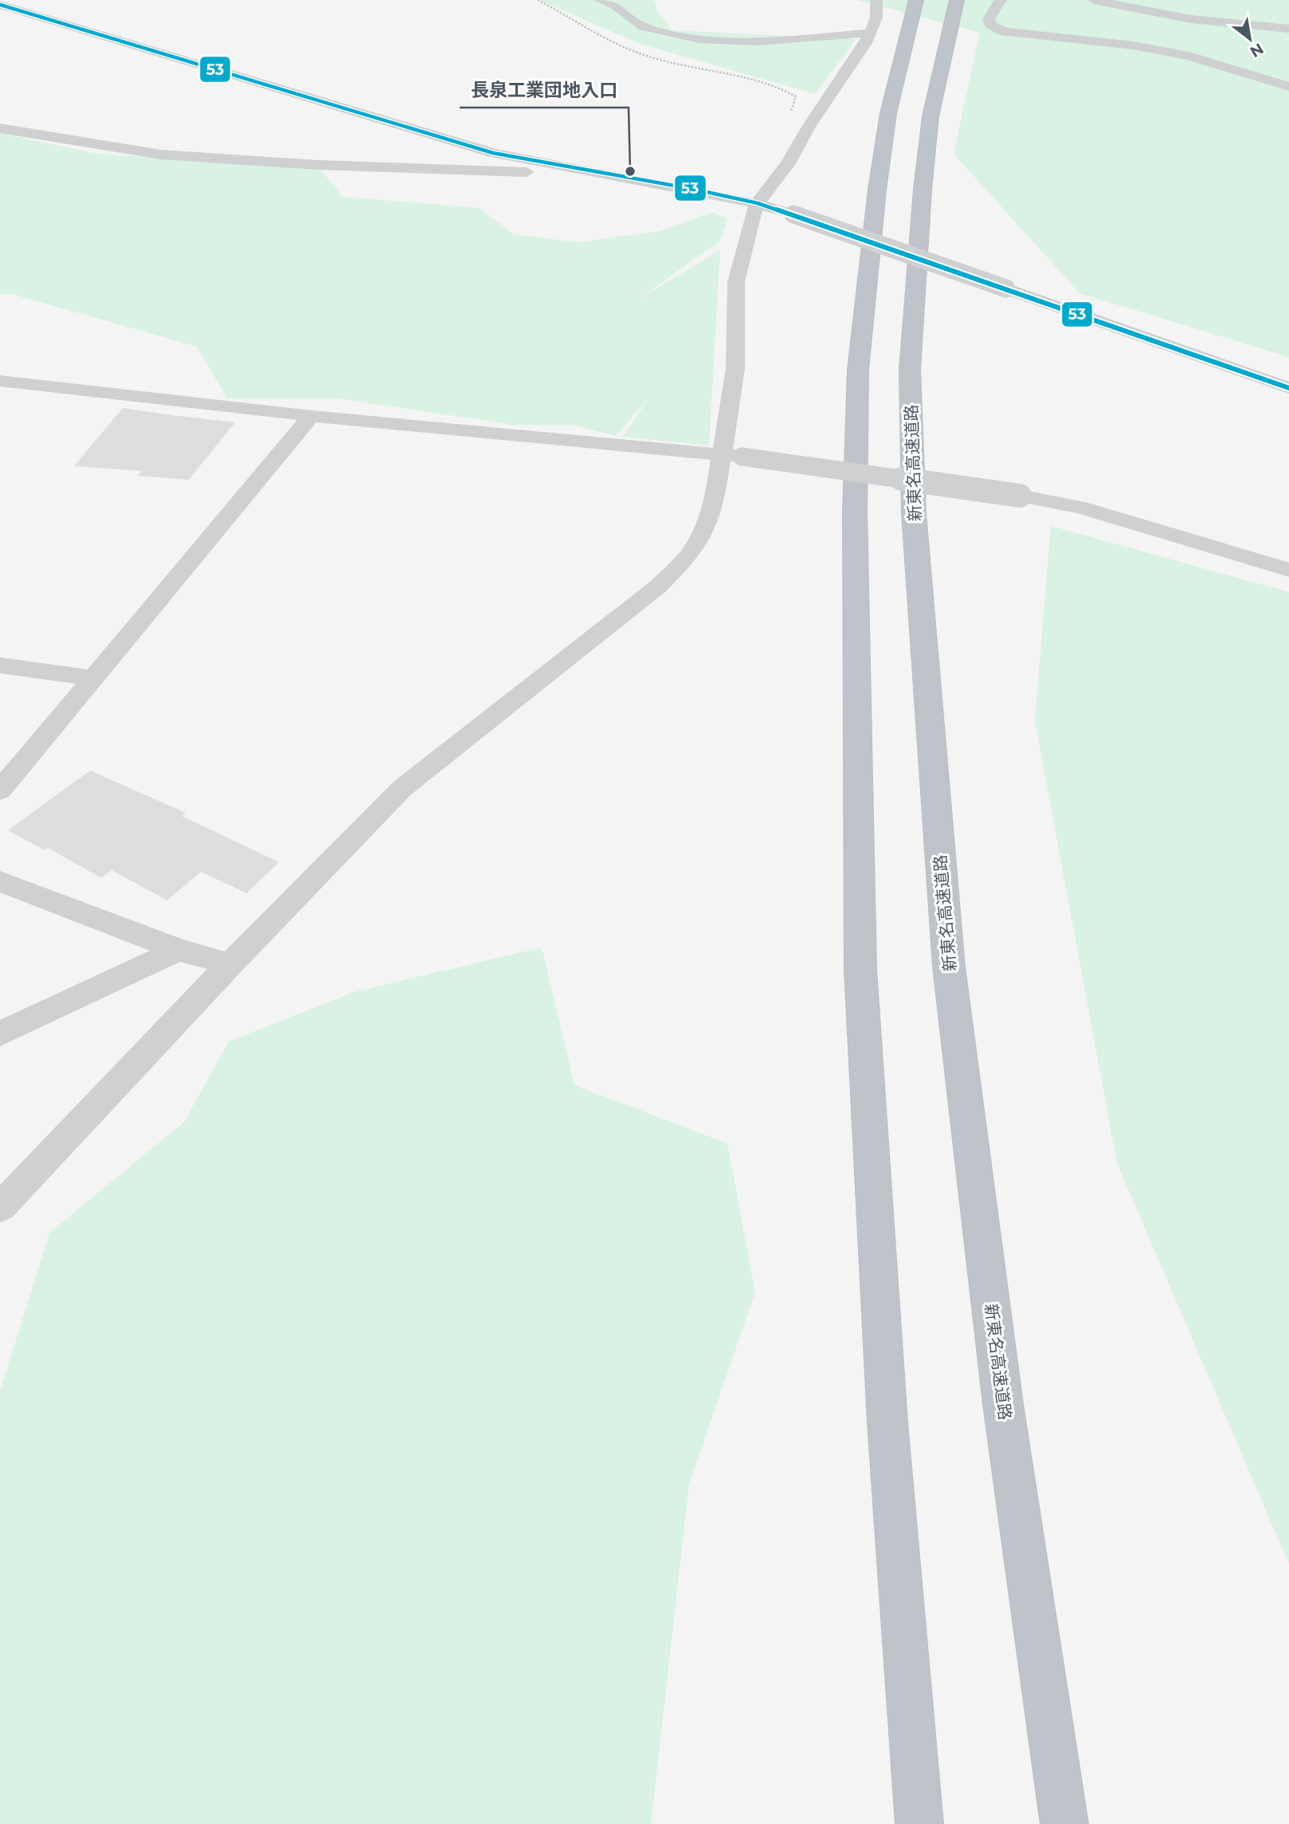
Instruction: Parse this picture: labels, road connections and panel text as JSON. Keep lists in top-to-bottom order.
{
  "streets": {
    "highway": ["新東名高速道路"]
  },
  "places": ["長泉工業団地入口"],
  "lines": ["transit line 53"],
  "north": "bottom right"
}
